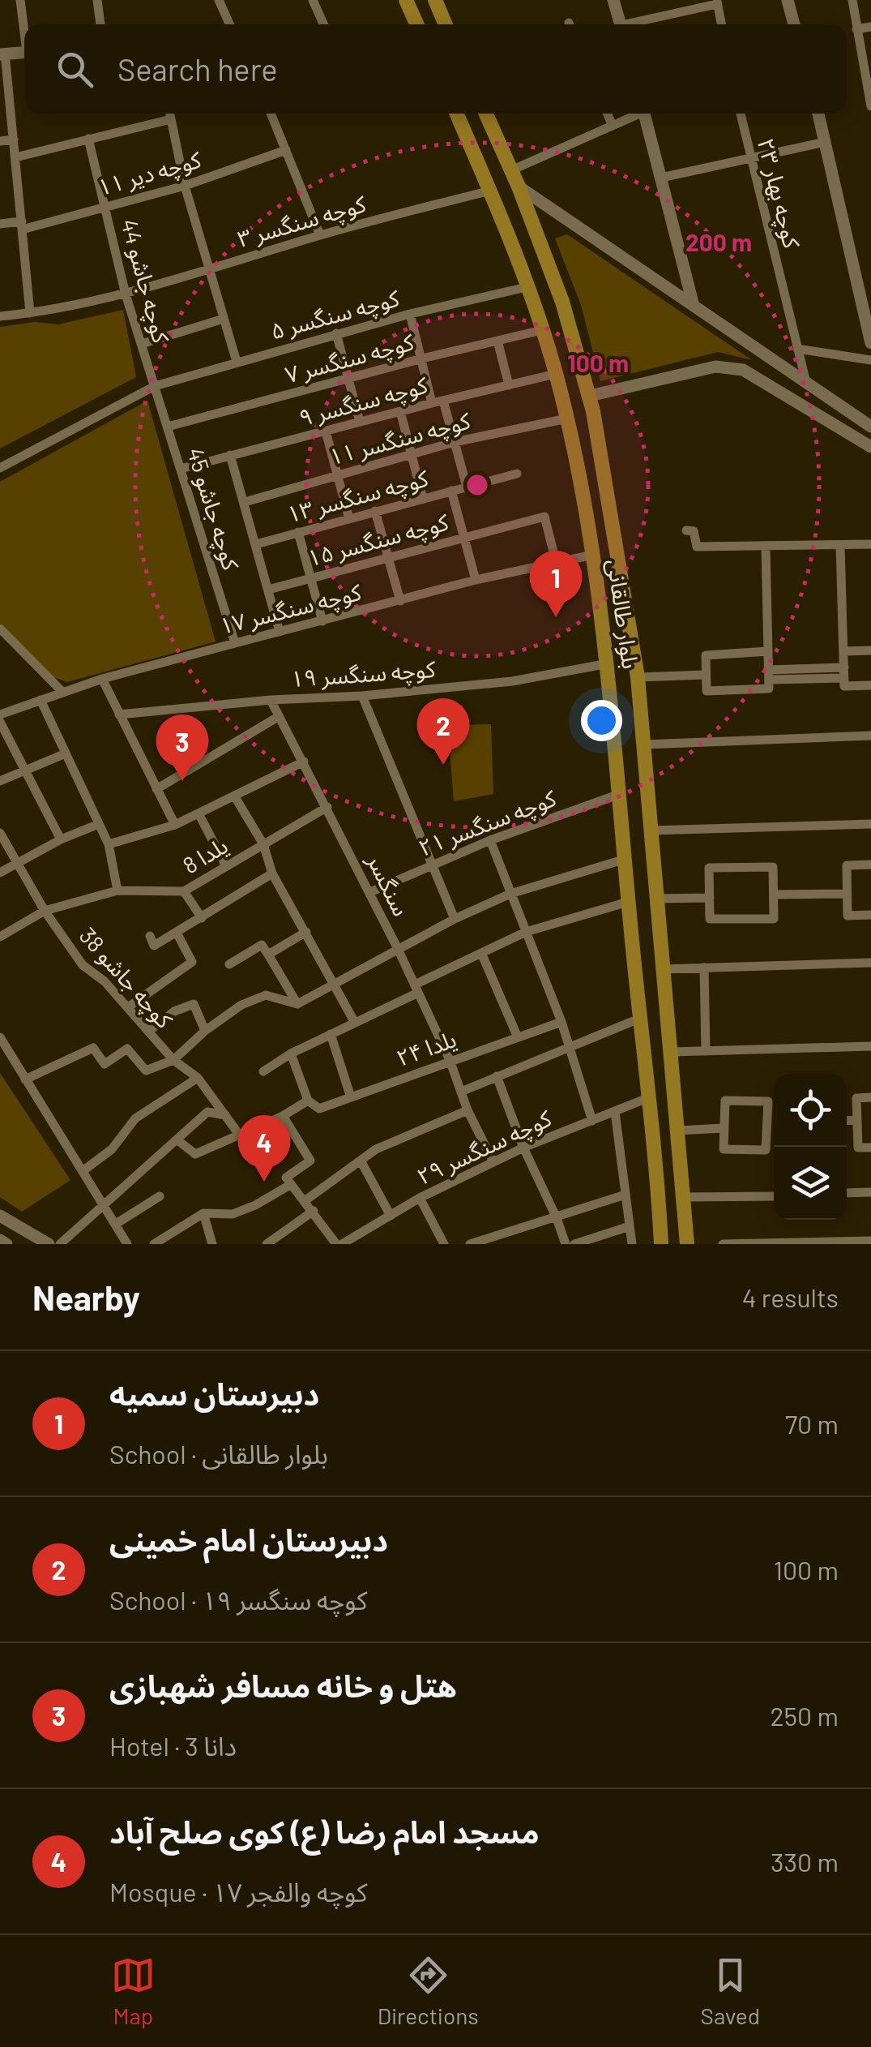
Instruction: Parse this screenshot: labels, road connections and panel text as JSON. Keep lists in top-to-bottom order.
{
  "streets": {
    "main road": ["بلوار طالقانی"],
    "street": [
      "کوچه دیر ۱۱",
      "کوچه بهار ۲۳",
      "کوچه سنگسر ۳",
      "کوچه جاشو 44",
      "کوچه سنگسر ۵",
      "کوچه سنگسر ۷",
      "کوچه سنگسر ۹",
      "کوچه سنگسر ۱۱",
      "کوچه سنگسر ۱۳",
      "کوچه جاشو 45",
      "کوچه سنگسر ۱۵",
      "کوچه سنگسر ۱۷",
      "کوچه سنگسر ۱۹",
      "کوچه سنگسر ۲۱",
      "یلدا 8",
      "سنگسر",
      "کوچه جاشو 38",
      "یلدا ۲۴",
      "کوچه سنگسر ۲۹"
    ]
  },
  "crossings": [
    ["کوچه دیر ۱۱", "کوچه جاشو 44"],
    ["کوچه سنگسر ۳", "کوچه جاشو 44"],
    ["کوچه سنگسر ۳", "بلوار طالقانی"],
    ["کوچه جاشو 44", "کوچه سنگسر ۵"],
    ["کوچه جاشو 44", "کوچه جاشو 45"],
    ["کوچه سنگسر ۵", "کوچه جاشو 45"],
    ["کوچه سنگسر ۵", "بلوار طالقانی"],
    ["کوچه سنگسر ۷", "کوچه جاشو 45"],
    ["کوچه سنگسر ۷", "بلوار طالقانی"],
    ["کوچه سنگسر ۹", "کوچه جاشو 45"],
    ["کوچه سنگسر ۹", "بلوار طالقانی"],
    ["کوچه سنگسر ۱۱", "بلوار طالقانی"],
    ["کوچه جاشو 45", "کوچه سنگسر ۱۷"],
    ["کوچه سنگسر ۱۵", "کوچه سنگسر ۱۷"],
    ["کوچه سنگسر ۱۷", "بلوار طالقانی"],
    ["بلوار طالقانی", "کوچه سنگسر ۱۹"],
    ["بلوار طالقانی", "کوچه سنگسر ۲۱"],
    ["بلوار طالقانی", "کوچه سنگسر ۲۹"],
    ["کوچه سنگسر ۱۹", "سنگسر"],
    ["کوچه سنگسر ۲۱", "سنگسر"],
    ["یلدا 8", "سنگسر"],
    ["یلدا 8", "کوچه جاشو 38"],
    ["سنگسر", "یلدا ۲۴"],
    ["سنگسر", "کوچه سنگسر ۲۹"]
  ],
  "page": {
    "search": "Search here",
    "pins": [
      "1",
      "2",
      "3",
      "4"
    ],
    "heading": ["Nearby", "4 results"],
    "list": [
      {
        "mark": "1",
        "name": "دبیرستان سمیه",
        "note": "School · بلوار طالقانی",
        "value": "70 m"
      },
      {
        "mark": "2",
        "name": "دبیرستان امام خمینی",
        "note": "School · کوچه سنگسر ۱۹",
        "value": "100 m"
      },
      {
        "mark": "3",
        "name": "هتل و خانه مسافر شهبازی",
        "note": "Hotel · دانا 3",
        "value": "250 m"
      },
      {
        "mark": "4",
        "name": "مسجد امام رضا (ع) کوی صلح آباد",
        "note": "Mosque · کوچه والفجر ۱۷",
        "value": "330 m"
      }
    ],
    "nav": ["Map", "Directions", "Saved"]
  },
  "rings": ["200 m", "100 m"]
}
